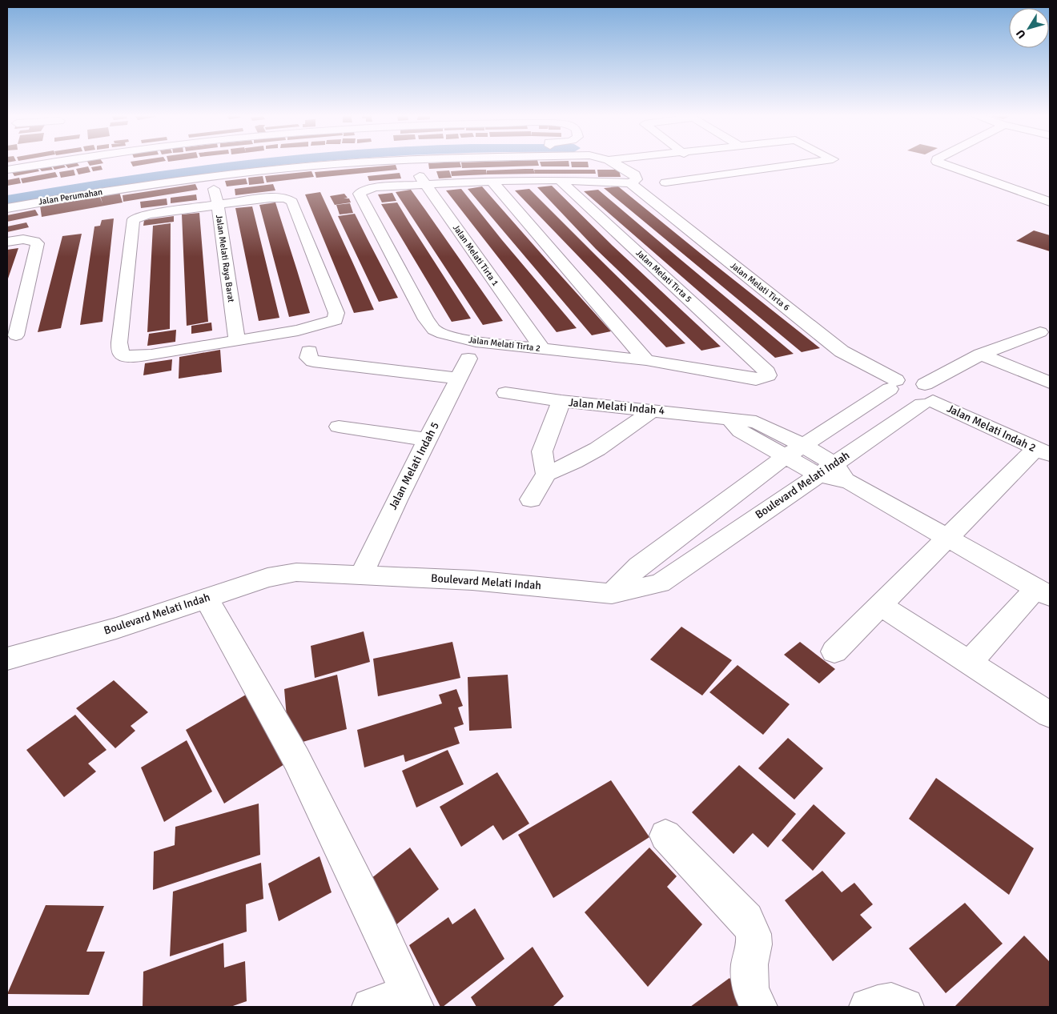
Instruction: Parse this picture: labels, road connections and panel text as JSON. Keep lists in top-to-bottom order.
{
  "streets": {
    "street": [
      "Jalan Perumahan",
      "Jalan Melati Tirta 1",
      "Jalan Melati Raya Barat",
      "Jalan Melati Tirta 5",
      "Jalan Melati Tirta 6",
      "Jalan Melati Tirta 2",
      "Jalan Melati Indah 4",
      "Jalan Melati Indah 2",
      "Jalan Melati Indah 5",
      "Boulevard Melati Indah"
    ]
  },
  "crossings": [
    ["Jalan Perumahan", "Jalan Melati Raya Barat"],
    ["Jalan Melati Tirta 1", "Jalan Melati Tirta 2"],
    ["Jalan Melati Tirta 5", "Jalan Melati Tirta 2"],
    ["Jalan Melati Tirta 6", "Jalan Melati Indah 2"],
    ["Jalan Melati Indah 4", "Boulevard Melati Indah"],
    ["Jalan Melati Indah 2", "Boulevard Melati Indah"],
    ["Jalan Melati Indah 5", "Boulevard Melati Indah"]
  ],
  "north": "bottom left"
}
